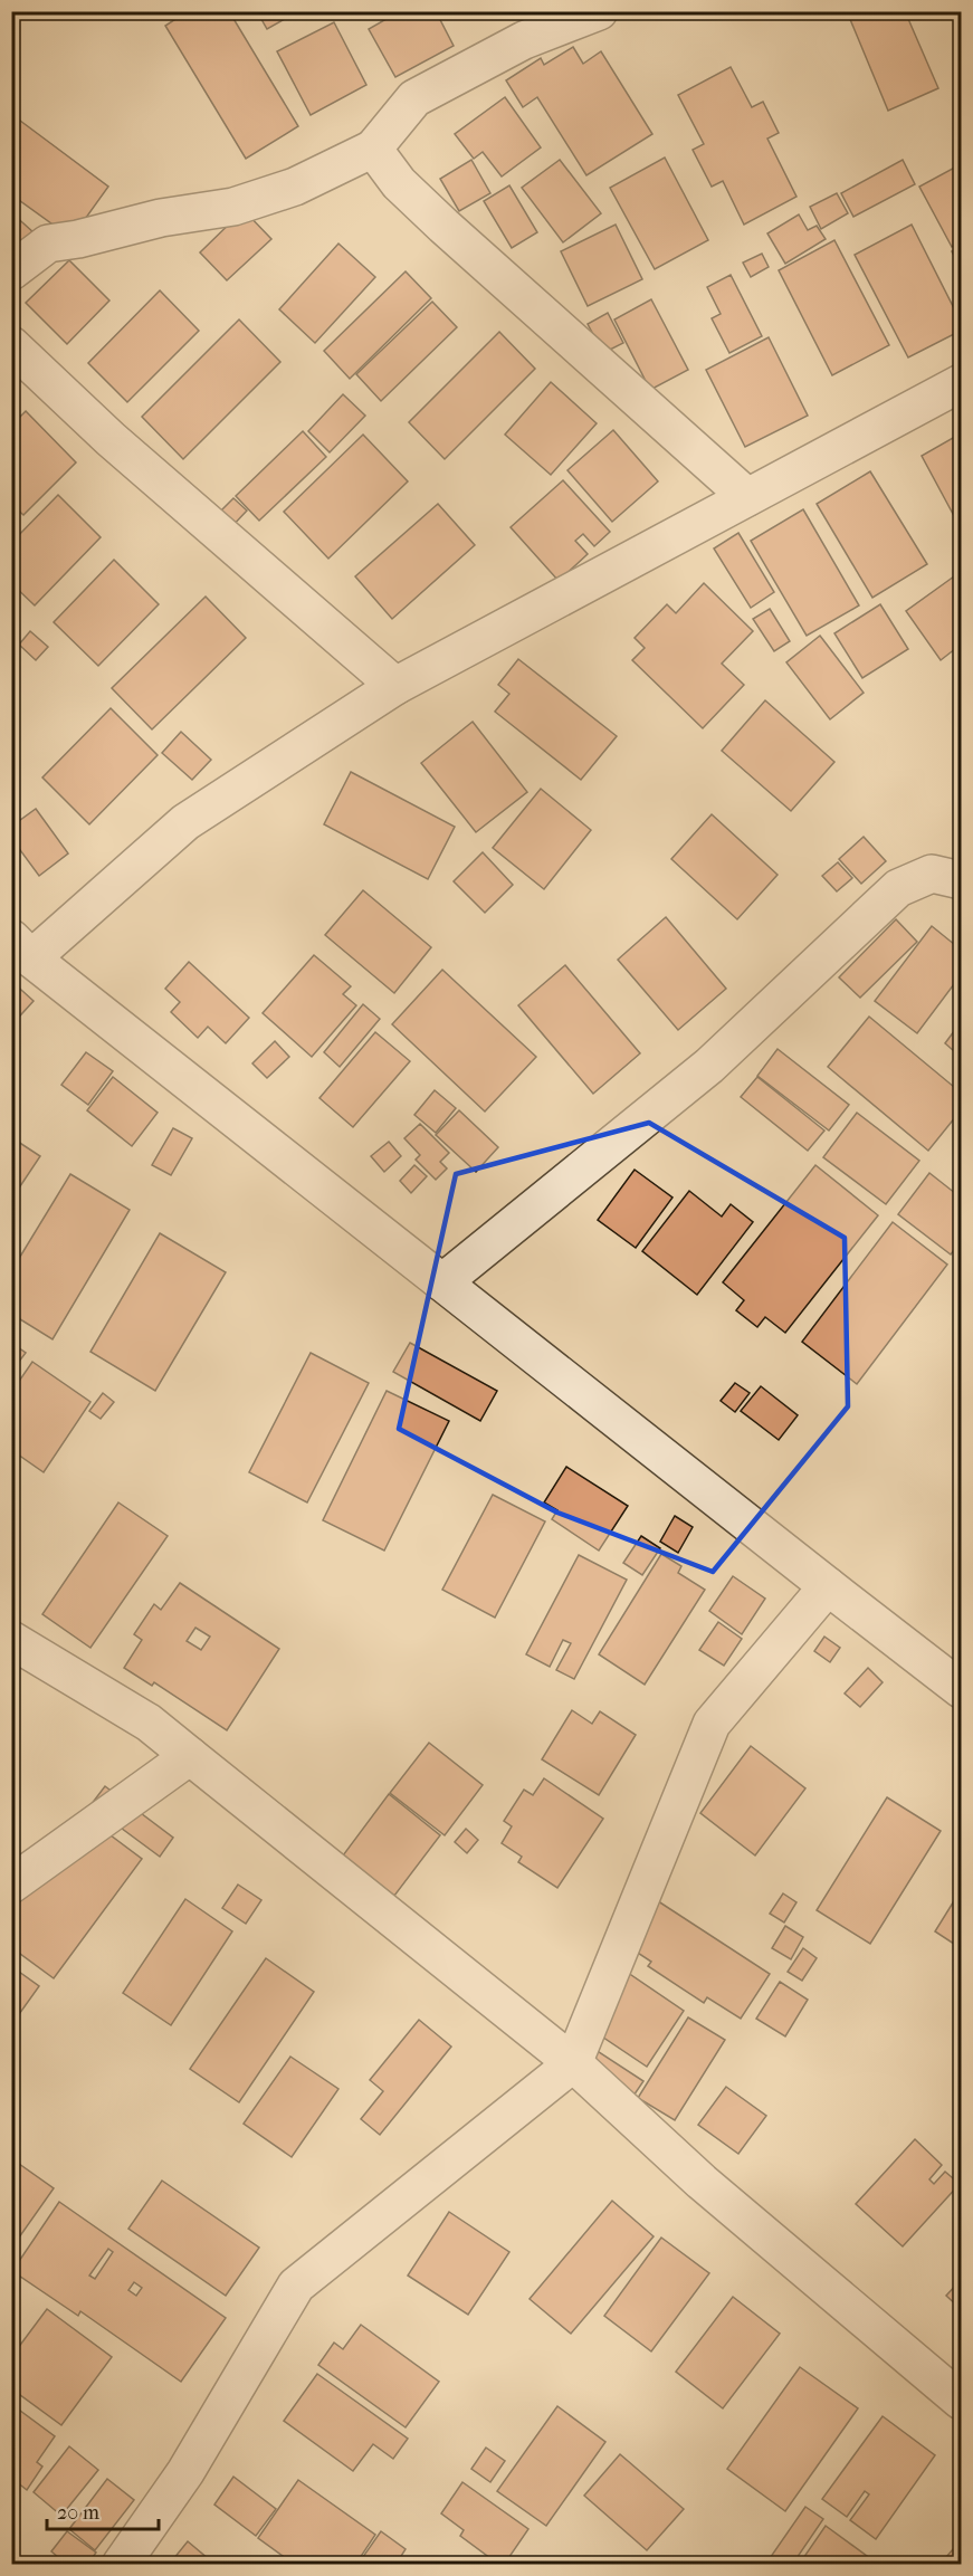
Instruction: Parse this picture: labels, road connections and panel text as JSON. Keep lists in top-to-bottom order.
{
  "scale_bar": "20 m"
}
